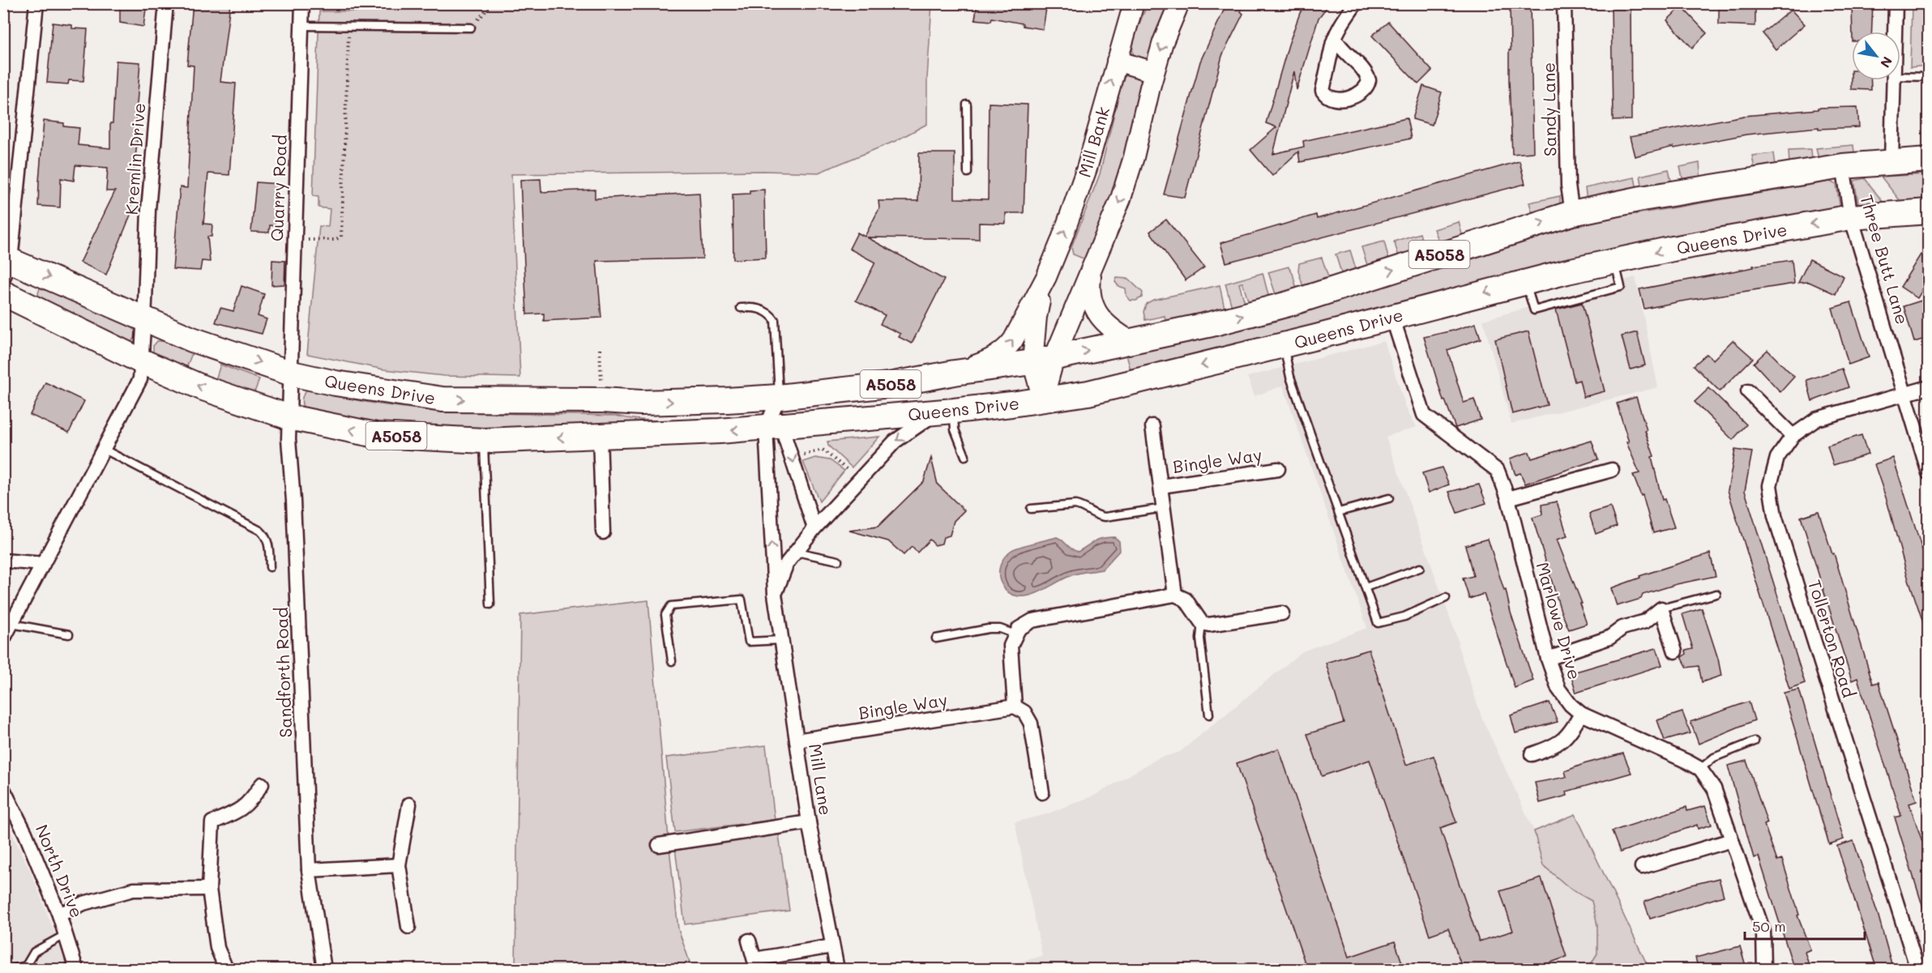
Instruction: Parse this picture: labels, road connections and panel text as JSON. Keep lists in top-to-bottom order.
{
  "streets": {
    "highway": ["Queens Drive", "A5058"],
    "street": [
      "Sandy Lane",
      "Mill Bank",
      "Kremlin Drive",
      "Quarry Road",
      "Three Butt Lane",
      "Bingle Way",
      "Marlowe Drive",
      "Tollerton Road",
      "Sandforth Road",
      "Mill Lane",
      "North Drive"
    ]
  },
  "crossings": [
    ["Sandy Lane", "Queens Drive"],
    ["Mill Bank", "Queens Drive"],
    ["Kremlin Drive", "Queens Drive"],
    ["Quarry Road", "Queens Drive"],
    ["Quarry Road", "Sandforth Road"],
    ["Queens Drive", "Three Butt Lane"],
    ["Queens Drive", "Marlowe Drive"],
    ["Queens Drive", "Sandforth Road"],
    ["Queens Drive", "Mill Lane"],
    ["Three Butt Lane", "Tollerton Road"],
    ["Bingle Way", "Mill Lane"]
  ],
  "scale_bar": "50 m",
  "north": "bottom right"
}
